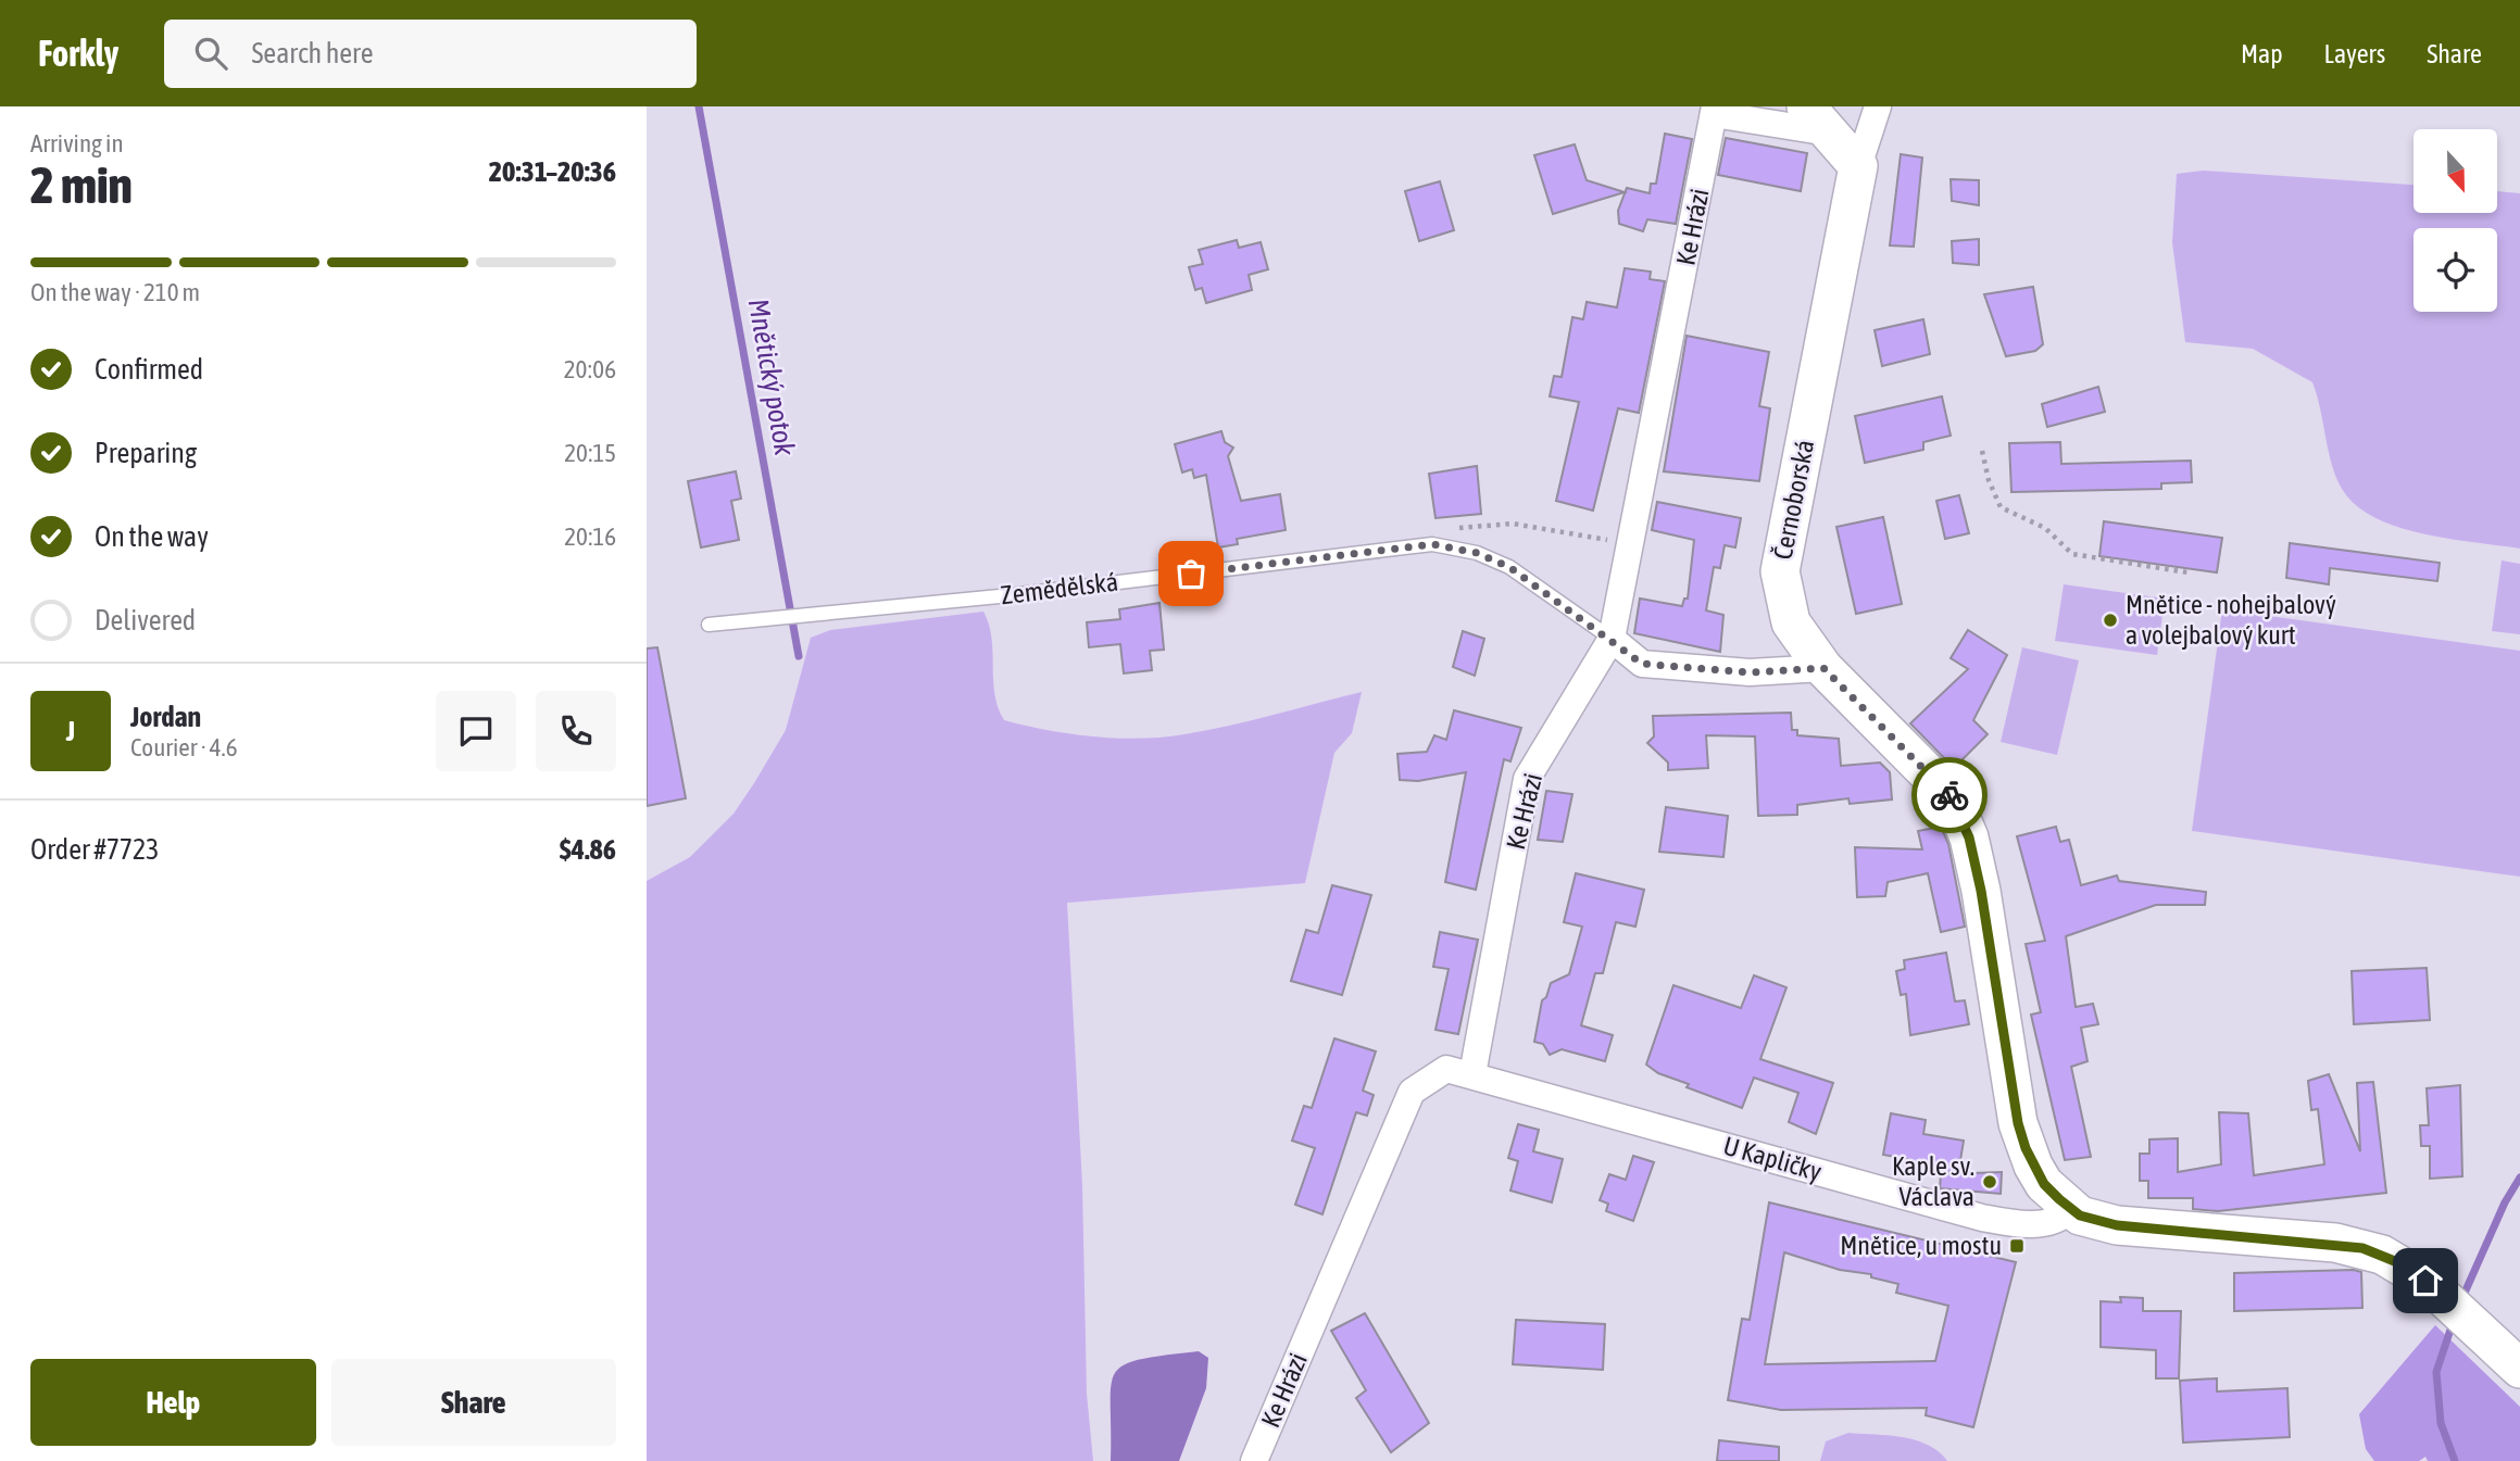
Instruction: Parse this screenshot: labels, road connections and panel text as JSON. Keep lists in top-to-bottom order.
{
  "streets": {
    "street": ["Ke Hrázi", "Černoborská", "U Kapličky"],
    "lane": ["Zemědělská"]
  },
  "crossings": [
    ["Ke Hrázi", "Zemědělská"],
    ["Ke Hrázi", "U Kapličky"],
    ["Černoborská", "U Kapličky"]
  ],
  "water": ["Mnětický potok"],
  "places": {
    "other": ["Mnětice - nohejbalový a volejbalový kurt", "Kaple sv. Václava"],
    "transit": ["Mnětice, u mostu"]
  },
  "north": "bottom",
  "page": {
    "header": "Forkly",
    "search": "Search here",
    "nav": ["Map", "Layers", "Share"],
    "heading": ["2 min", "Arriving in", "20:31–20:36"],
    "panel": [
      "Jordan",
      "Courier · 4.6",
      "Order #7723",
      "$4.86"
    ],
    "bar": "On the way · 210 m",
    "list": [
      ["Confirmed", "20:06"],
      ["Preparing", "20:15"],
      ["On the way", "20:16"],
      "Delivered"
    ],
    "round": "J",
    "buttons": ["Help", "Share"]
  }
}
